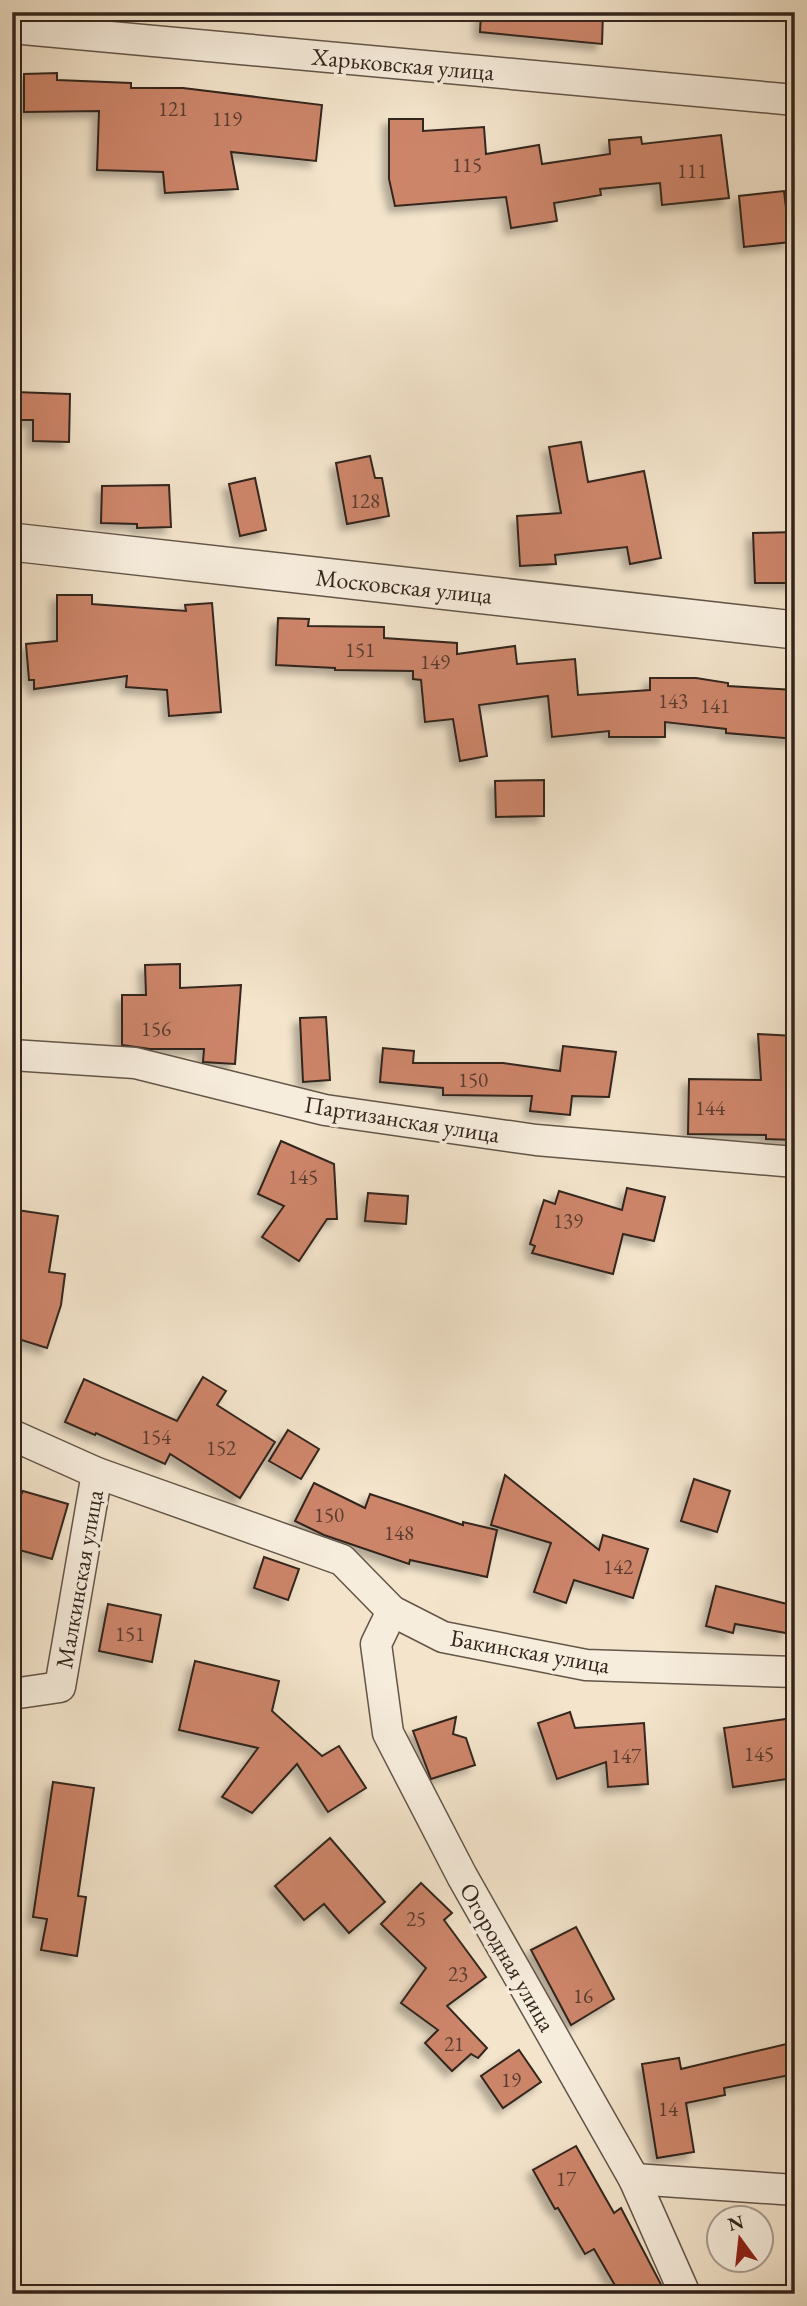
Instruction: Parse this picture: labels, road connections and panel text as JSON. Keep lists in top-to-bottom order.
{
  "streets": {
    "street": [
      "Харьковская улица",
      "Московская улица",
      "Партизанская улица",
      "Малкинская улица",
      "Бакинская улица",
      "Огородная улица"
    ]
  },
  "crossings": [
    ["Малкинская улица", "Бакинская улица"],
    ["Бакинская улица", "Огородная улица"]
  ],
  "house_numbers": [
    "121",
    "119",
    "115",
    "111",
    "128",
    "151",
    "149",
    "143",
    "141",
    "156",
    "150",
    "144",
    "145",
    "139",
    "154",
    "152",
    "150",
    "148",
    "142",
    "151",
    "145",
    "147",
    "25",
    "23",
    "16",
    "21",
    "19",
    "14",
    "17"
  ],
  "north": "top"
}
